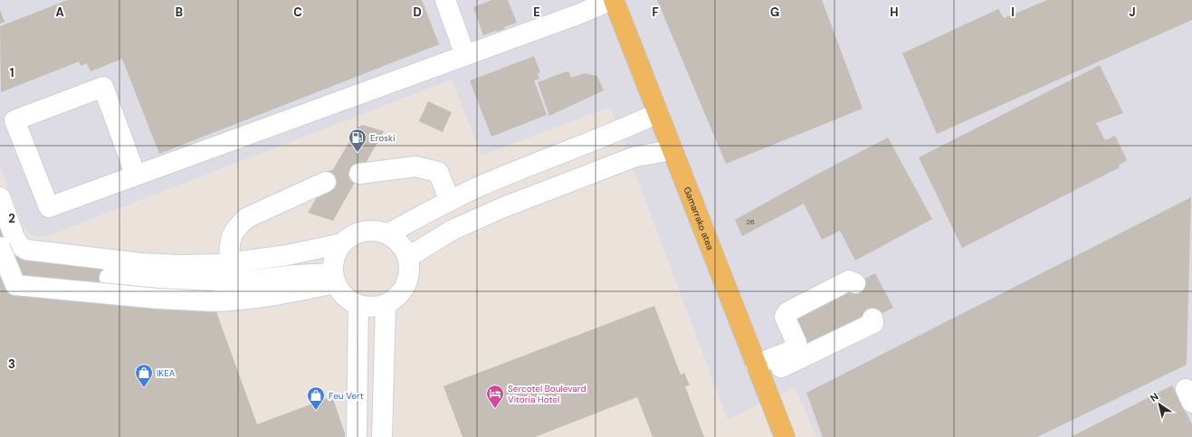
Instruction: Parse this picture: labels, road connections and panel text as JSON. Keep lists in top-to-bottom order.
{
  "streets": {
    "main road": ["Gamarrako atea"]
  },
  "places": {
    "fuel station": ["Eroski"],
    "shop": ["IKEA", "Feu Vert"],
    "hotel": ["Sercotel Boulevard Vitoria Hotel"]
  },
  "house_numbers": ["26"],
  "north": "top left",
  "grid": {
    "columns": [
      "A",
      "B",
      "C",
      "D",
      "E",
      "F",
      "G",
      "H",
      "I",
      "J"
    ],
    "rows": ["1", "2", "3"]
  }
}
